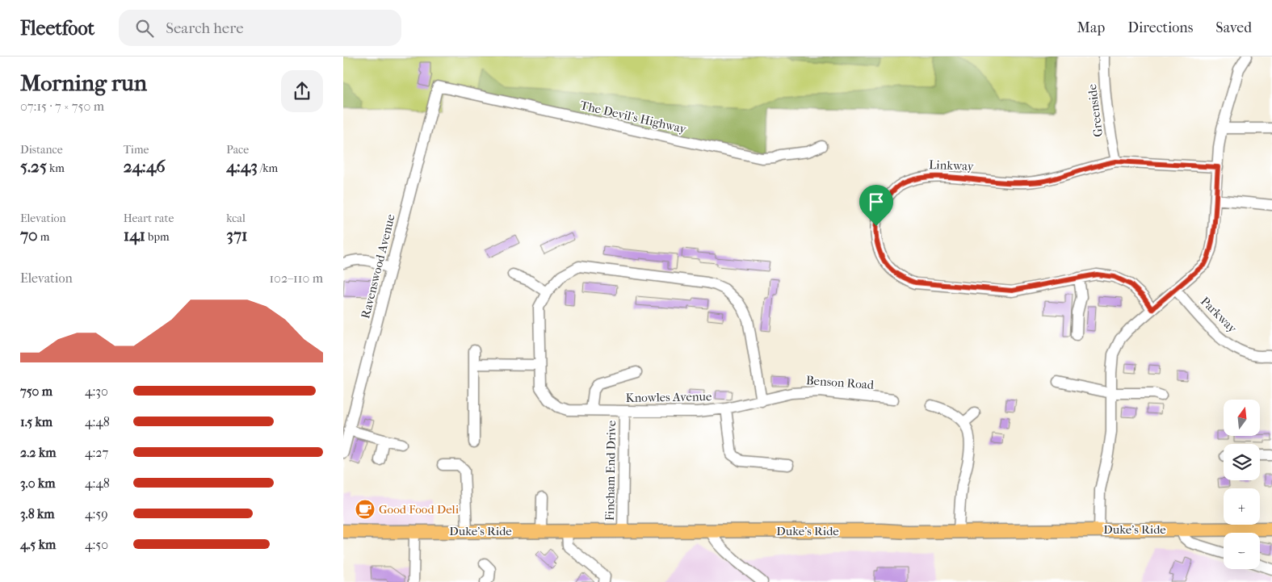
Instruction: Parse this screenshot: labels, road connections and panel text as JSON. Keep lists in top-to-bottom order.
{
  "streets": {
    "main road": ["Duke's Ride"],
    "street": [
      "Greenside",
      "The Devil's Highway",
      "Linkway",
      "Ravenswood Avenue",
      "Parkway",
      "Benson Road",
      "Knowles Avenue",
      "Fincham End Drive"
    ]
  },
  "crossings": [
    ["Greenside", "Linkway"],
    ["The Devil's Highway", "Ravenswood Avenue"],
    ["Benson Road", "Knowles Avenue"],
    ["Knowles Avenue", "Fincham End Drive"],
    ["Fincham End Drive", "Duke's Ride"]
  ],
  "places": {
    "cafe": ["Good Food Deli"]
  },
  "north": "top",
  "page": {
    "header": "Fleetfoot",
    "search": "Search here",
    "nav": ["Map", "Directions", "Saved"],
    "heading": ["Morning run", "07:15 · 7 × 750 m"],
    "stats": [
      ["Distance", "5.25 km"],
      ["Time", "24:46"],
      ["Pace", "4:43 /km"],
      ["Elevation", "70 m"],
      ["Heart rate", "141 bpm"],
      ["kcal", "371"]
    ],
    "chart": ["Elevation", "102–110 m"],
    "list": [
      {
        "name": "750 m",
        "note": "4:30"
      },
      {
        "name": "1.5 km",
        "note": "4:48"
      },
      {
        "name": "2.2 km",
        "note": "4:27"
      },
      {
        "name": "3.0 km",
        "note": "4:48"
      },
      {
        "name": "3.8 km",
        "note": "4:59"
      },
      {
        "name": "4.5 km",
        "note": "4:50"
      }
    ],
    "map_buttons": ["+", "−"]
  }
}
